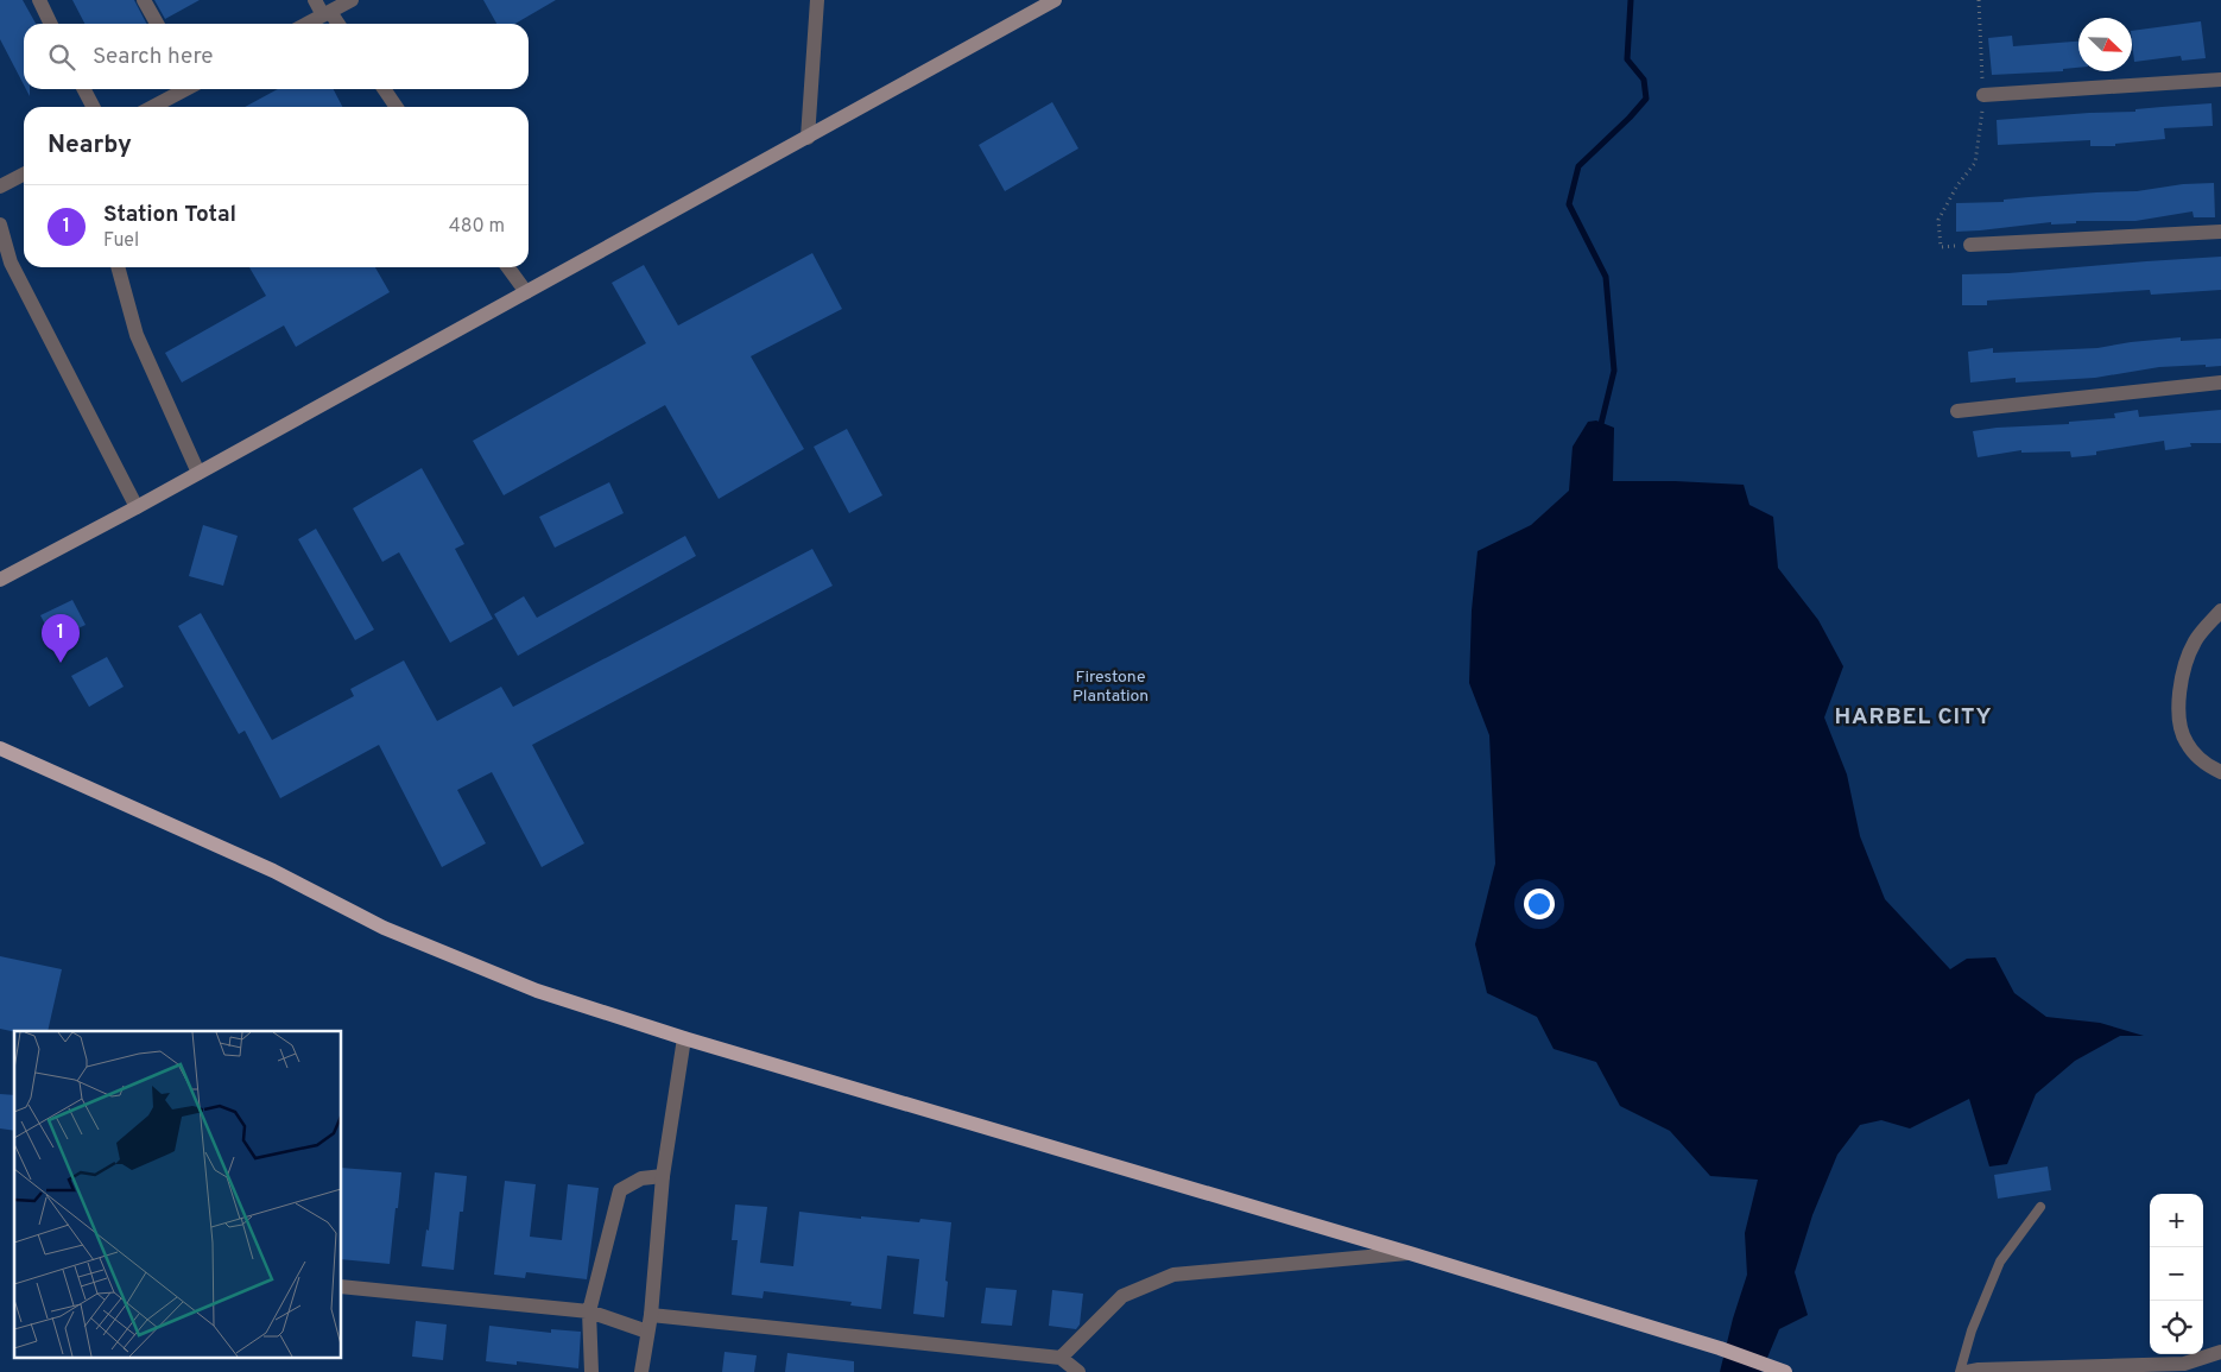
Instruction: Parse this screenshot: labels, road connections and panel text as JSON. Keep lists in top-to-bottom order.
{
  "districts": ["HARBEL CITY"],
  "parks": ["Firestone Plantation"],
  "north": "bottom right",
  "page": {
    "search": "Search here",
    "heading": "Nearby",
    "list": [
      {
        "mark": "1",
        "name": "Station Total",
        "note": "Fuel",
        "value": "480 m"
      }
    ],
    "pins": "1",
    "map_buttons": ["+", "−"]
  }
}
